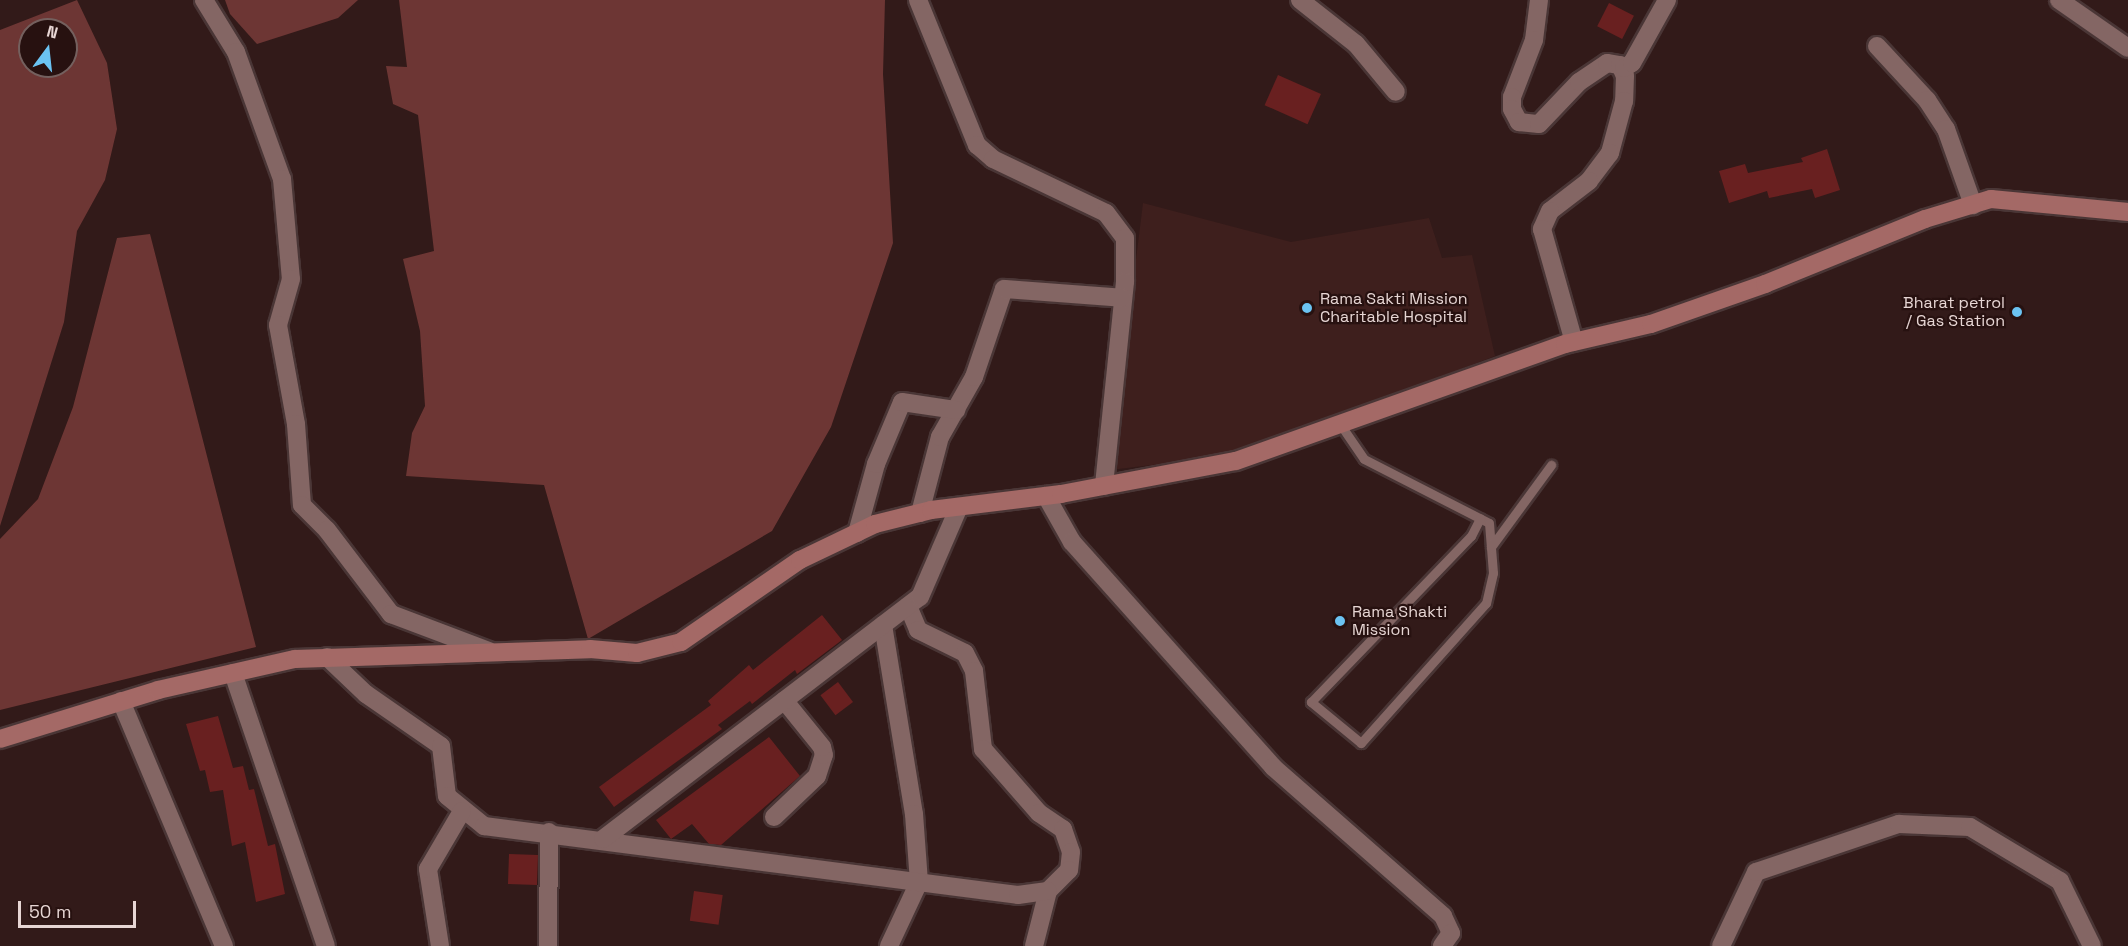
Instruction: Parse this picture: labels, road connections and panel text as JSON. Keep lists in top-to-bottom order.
{
  "places": ["Rama Sakti Mission Charitable Hospital", "Bharat petrol / Gas Station", "Rama Shakti Mission"],
  "scale_bar": "50 m",
  "north": "top"
}
